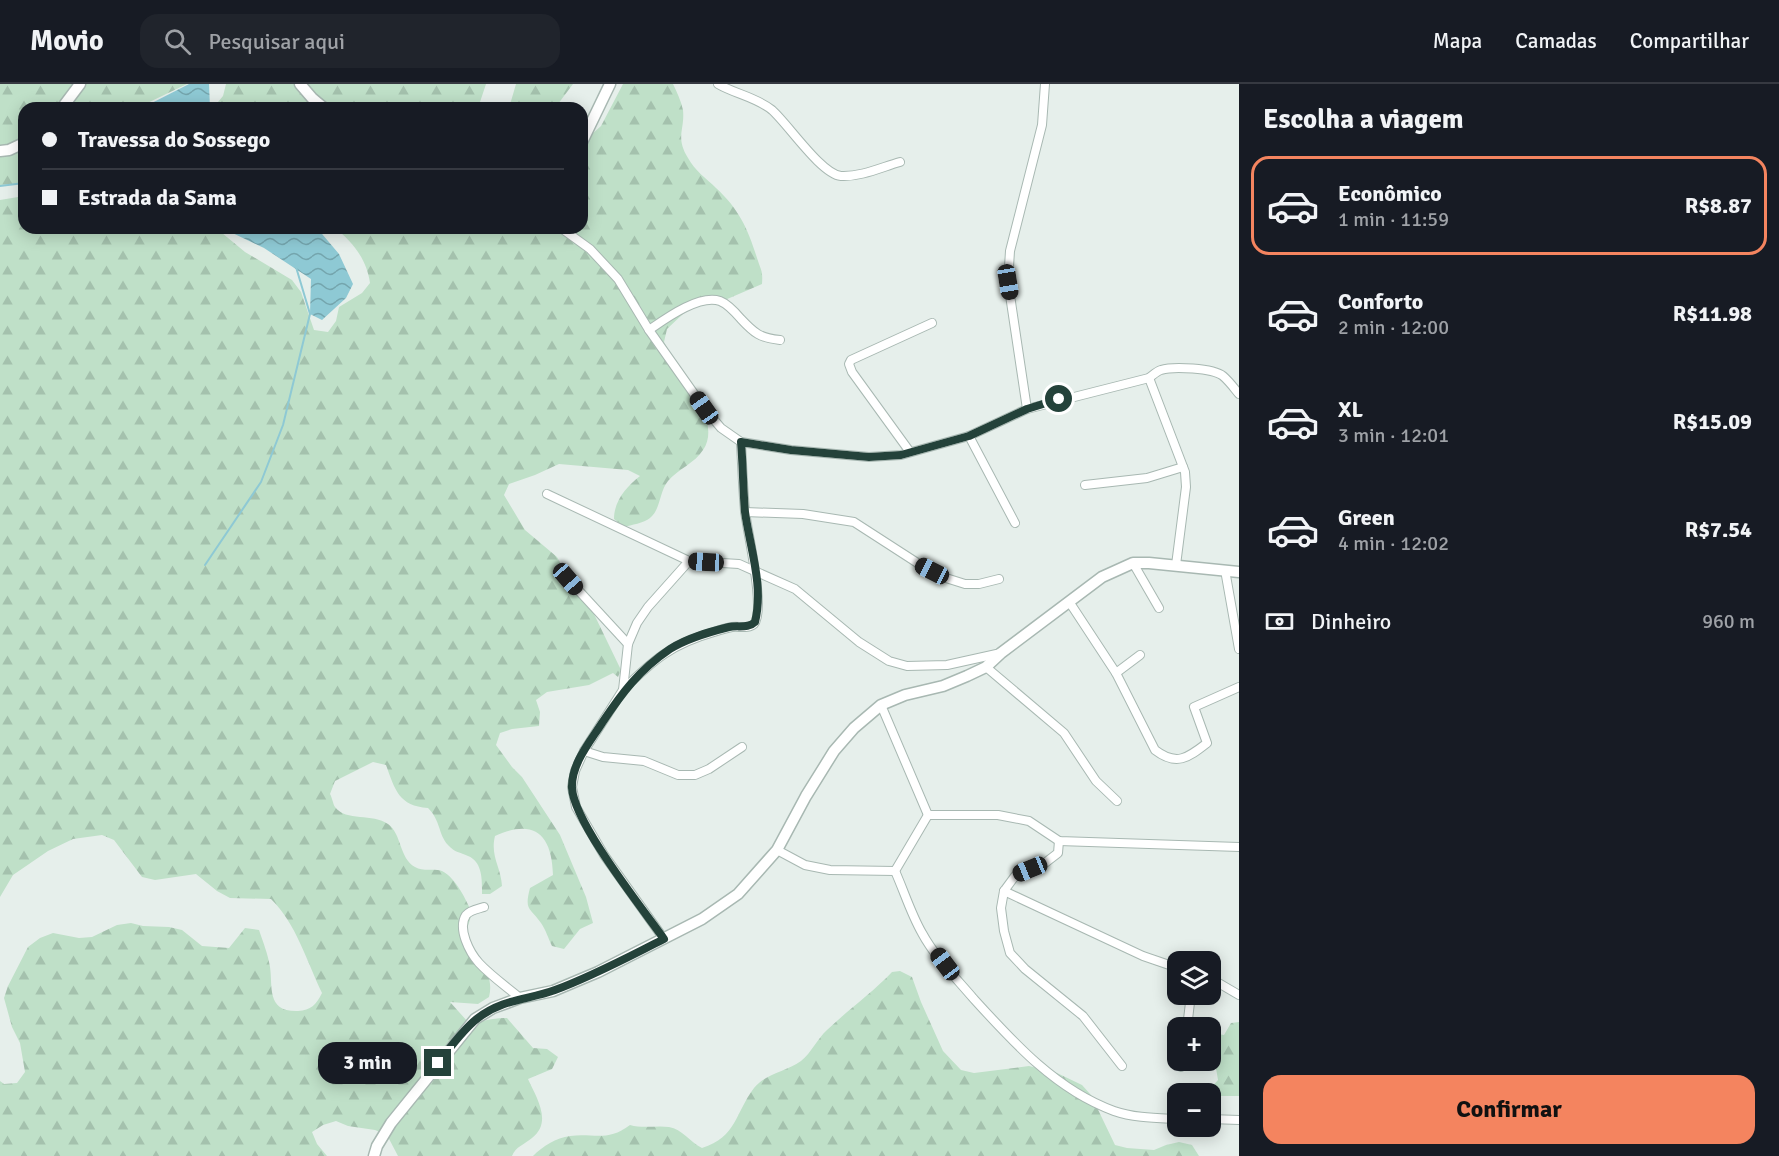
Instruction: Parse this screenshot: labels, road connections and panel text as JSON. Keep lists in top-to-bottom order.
{
  "page": {
    "header": "Movio",
    "search": "Pesquisar aqui",
    "nav": ["Mapa", "Camadas", "Compartilhar"],
    "heading": "Escolha a viagem",
    "banner": ["Travessa do Sossego", "Estrada da Sama"],
    "list": [
      {
        "name": "Econômico",
        "note": "1 min · 11:59",
        "value": "R$8.87"
      },
      {
        "name": "Conforto",
        "note": "2 min · 12:00",
        "value": "R$11.98"
      },
      {
        "name": "XL",
        "note": "3 min · 12:01",
        "value": "R$15.09"
      },
      {
        "name": "Green",
        "note": "4 min · 12:02",
        "value": "R$7.54"
      }
    ],
    "pay": ["Dinheiro", "960 m"],
    "map_buttons": ["+", "−"],
    "bubble": "3 min",
    "buttons": "Confirmar"
  }
}
